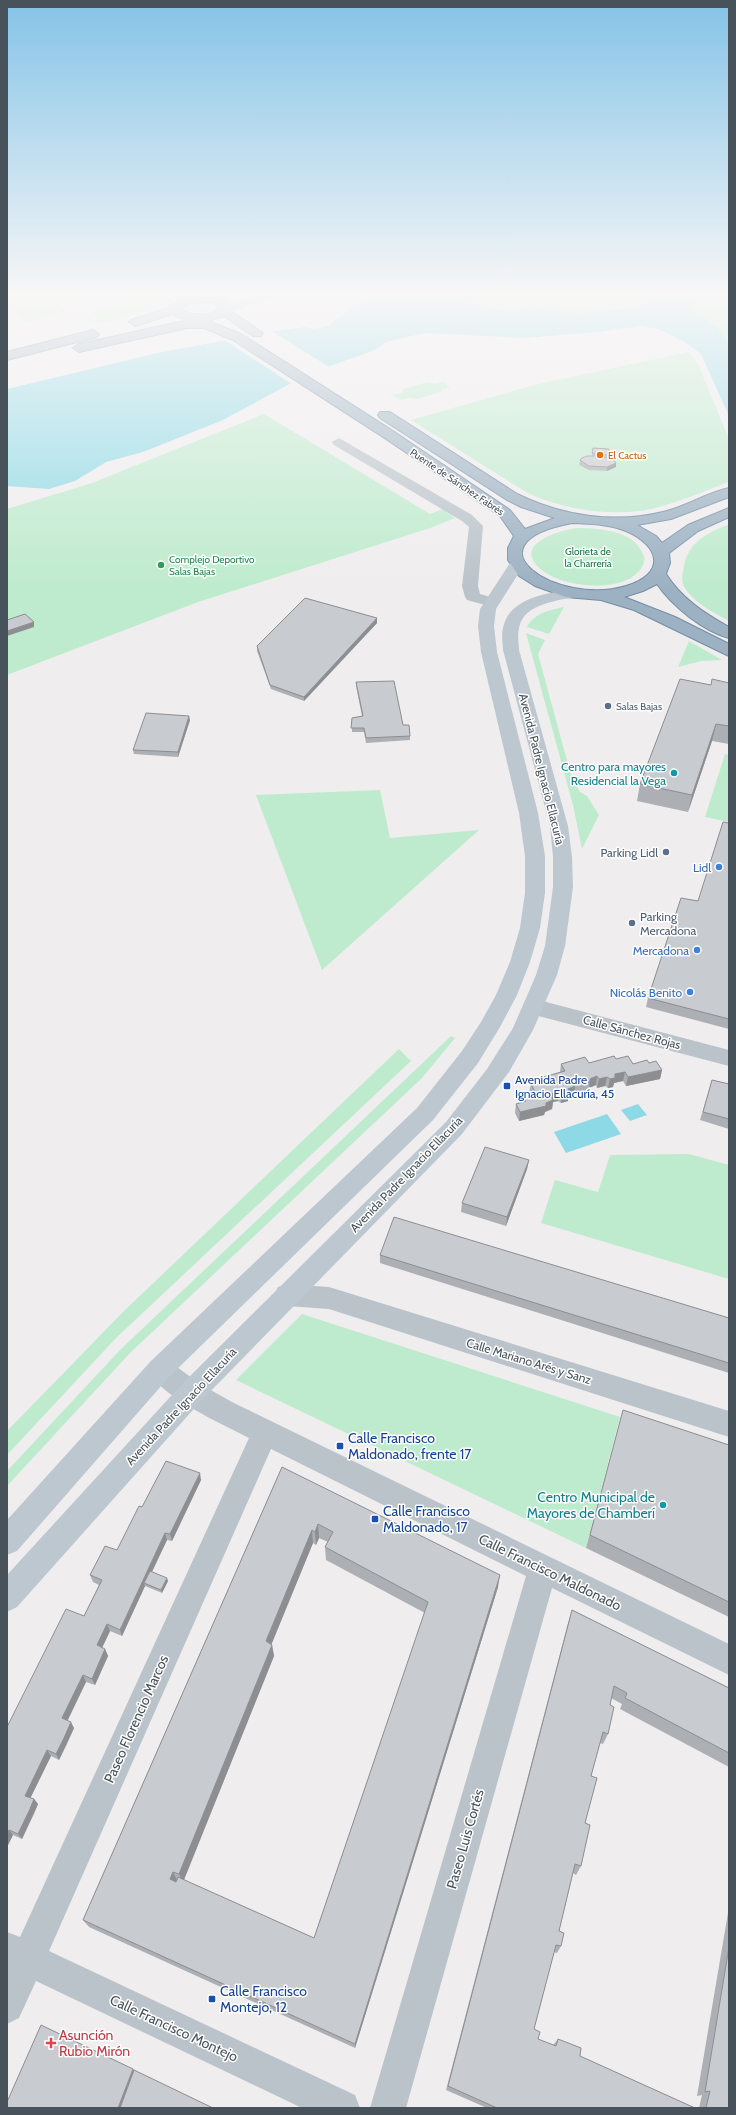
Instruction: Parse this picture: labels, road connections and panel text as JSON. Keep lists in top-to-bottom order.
{
  "streets": {
    "highway": ["Puente de Sánchez Fabrés"],
    "main road": ["Avenida Padre Ignacio Ellacuría"],
    "street": [
      "Calle Sánchez Rojas",
      "Calle Mariano Arés y Sanz",
      "Calle Francisco Maldonado",
      "Paseo Florencio Marcos",
      "Paseo Luis Cortés",
      "Calle Francisco Montejo"
    ]
  },
  "crossings": [
    ["Avenida Padre Ignacio Ellacuría", "Calle Sánchez Rojas"],
    ["Avenida Padre Ignacio Ellacuría", "Calle Mariano Arés y Sanz"],
    ["Avenida Padre Ignacio Ellacuría", "Calle Francisco Maldonado"],
    ["Calle Francisco Maldonado", "Paseo Florencio Marcos"],
    ["Calle Francisco Maldonado", "Paseo Luis Cortés"],
    ["Paseo Florencio Marcos", "Calle Francisco Montejo"]
  ],
  "parks": ["Glorieta de la Charrería"],
  "places": {
    "other": [
      "El Cactus",
      "Complejo Deportivo Salas Bajas",
      "Salas Bajas",
      "Centro para mayores Residencial la Vega",
      "Parking Lidl",
      "Lidl",
      "Parking Mercadona",
      "Mercadona",
      "Nicolás Benito",
      "Centro Municipal de Mayores de Chamberí"
    ],
    "transit": [
      "Avenida Padre Ignacio Ellacuría, 45",
      "Calle Francisco Maldonado, frente 17",
      "Calle Francisco Maldonado, 17",
      "Calle Francisco Montejo, 12"
    ],
    "health": ["Asunción Rubio Mirón"]
  }
}
